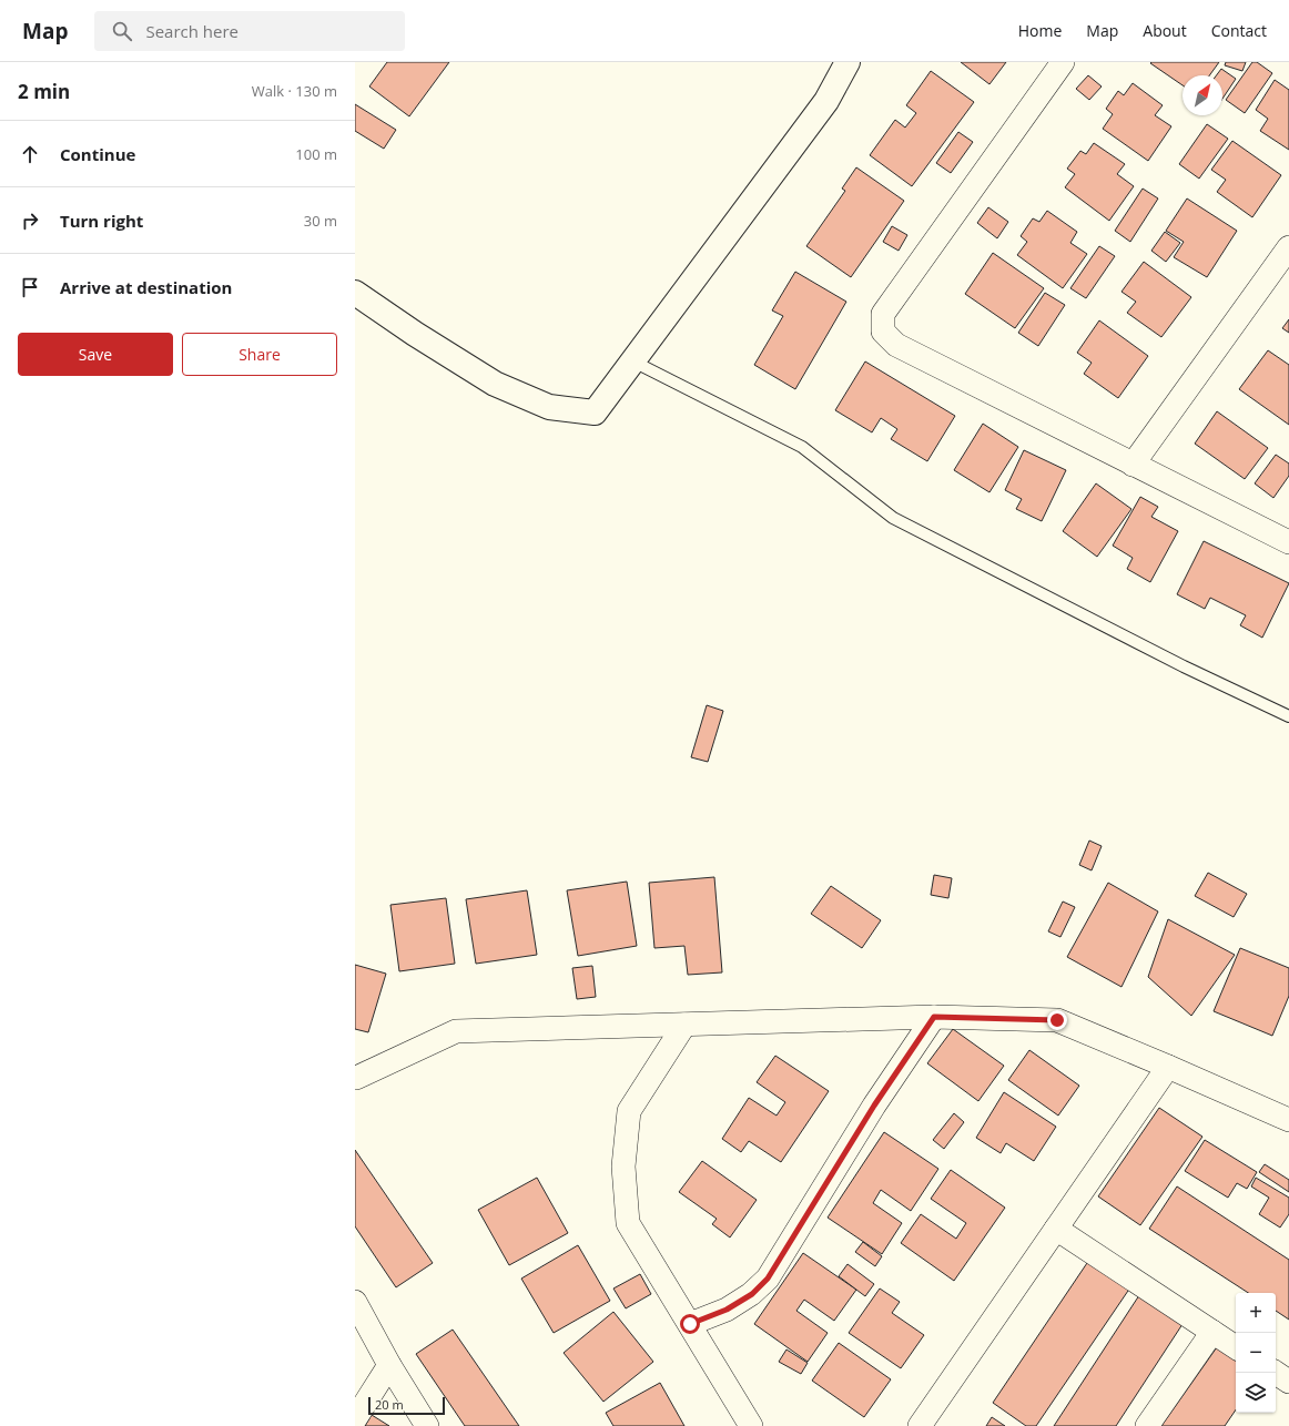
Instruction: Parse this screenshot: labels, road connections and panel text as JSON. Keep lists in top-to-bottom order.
{
  "scale_bar": "20 m",
  "north": "top right",
  "page": {
    "header": "Map",
    "search": "Search here",
    "nav": [
      "Home",
      "Map",
      "About",
      "Contact"
    ],
    "heading": ["2 min", "Walk · 130 m"],
    "list": [
      ["Continue", "100 m"],
      ["Turn right", "30 m"],
      "Arrive at destination"
    ],
    "buttons": ["Save", "Share"],
    "map_buttons": ["+", "−"],
    "scale": "20 m"
  }
}
